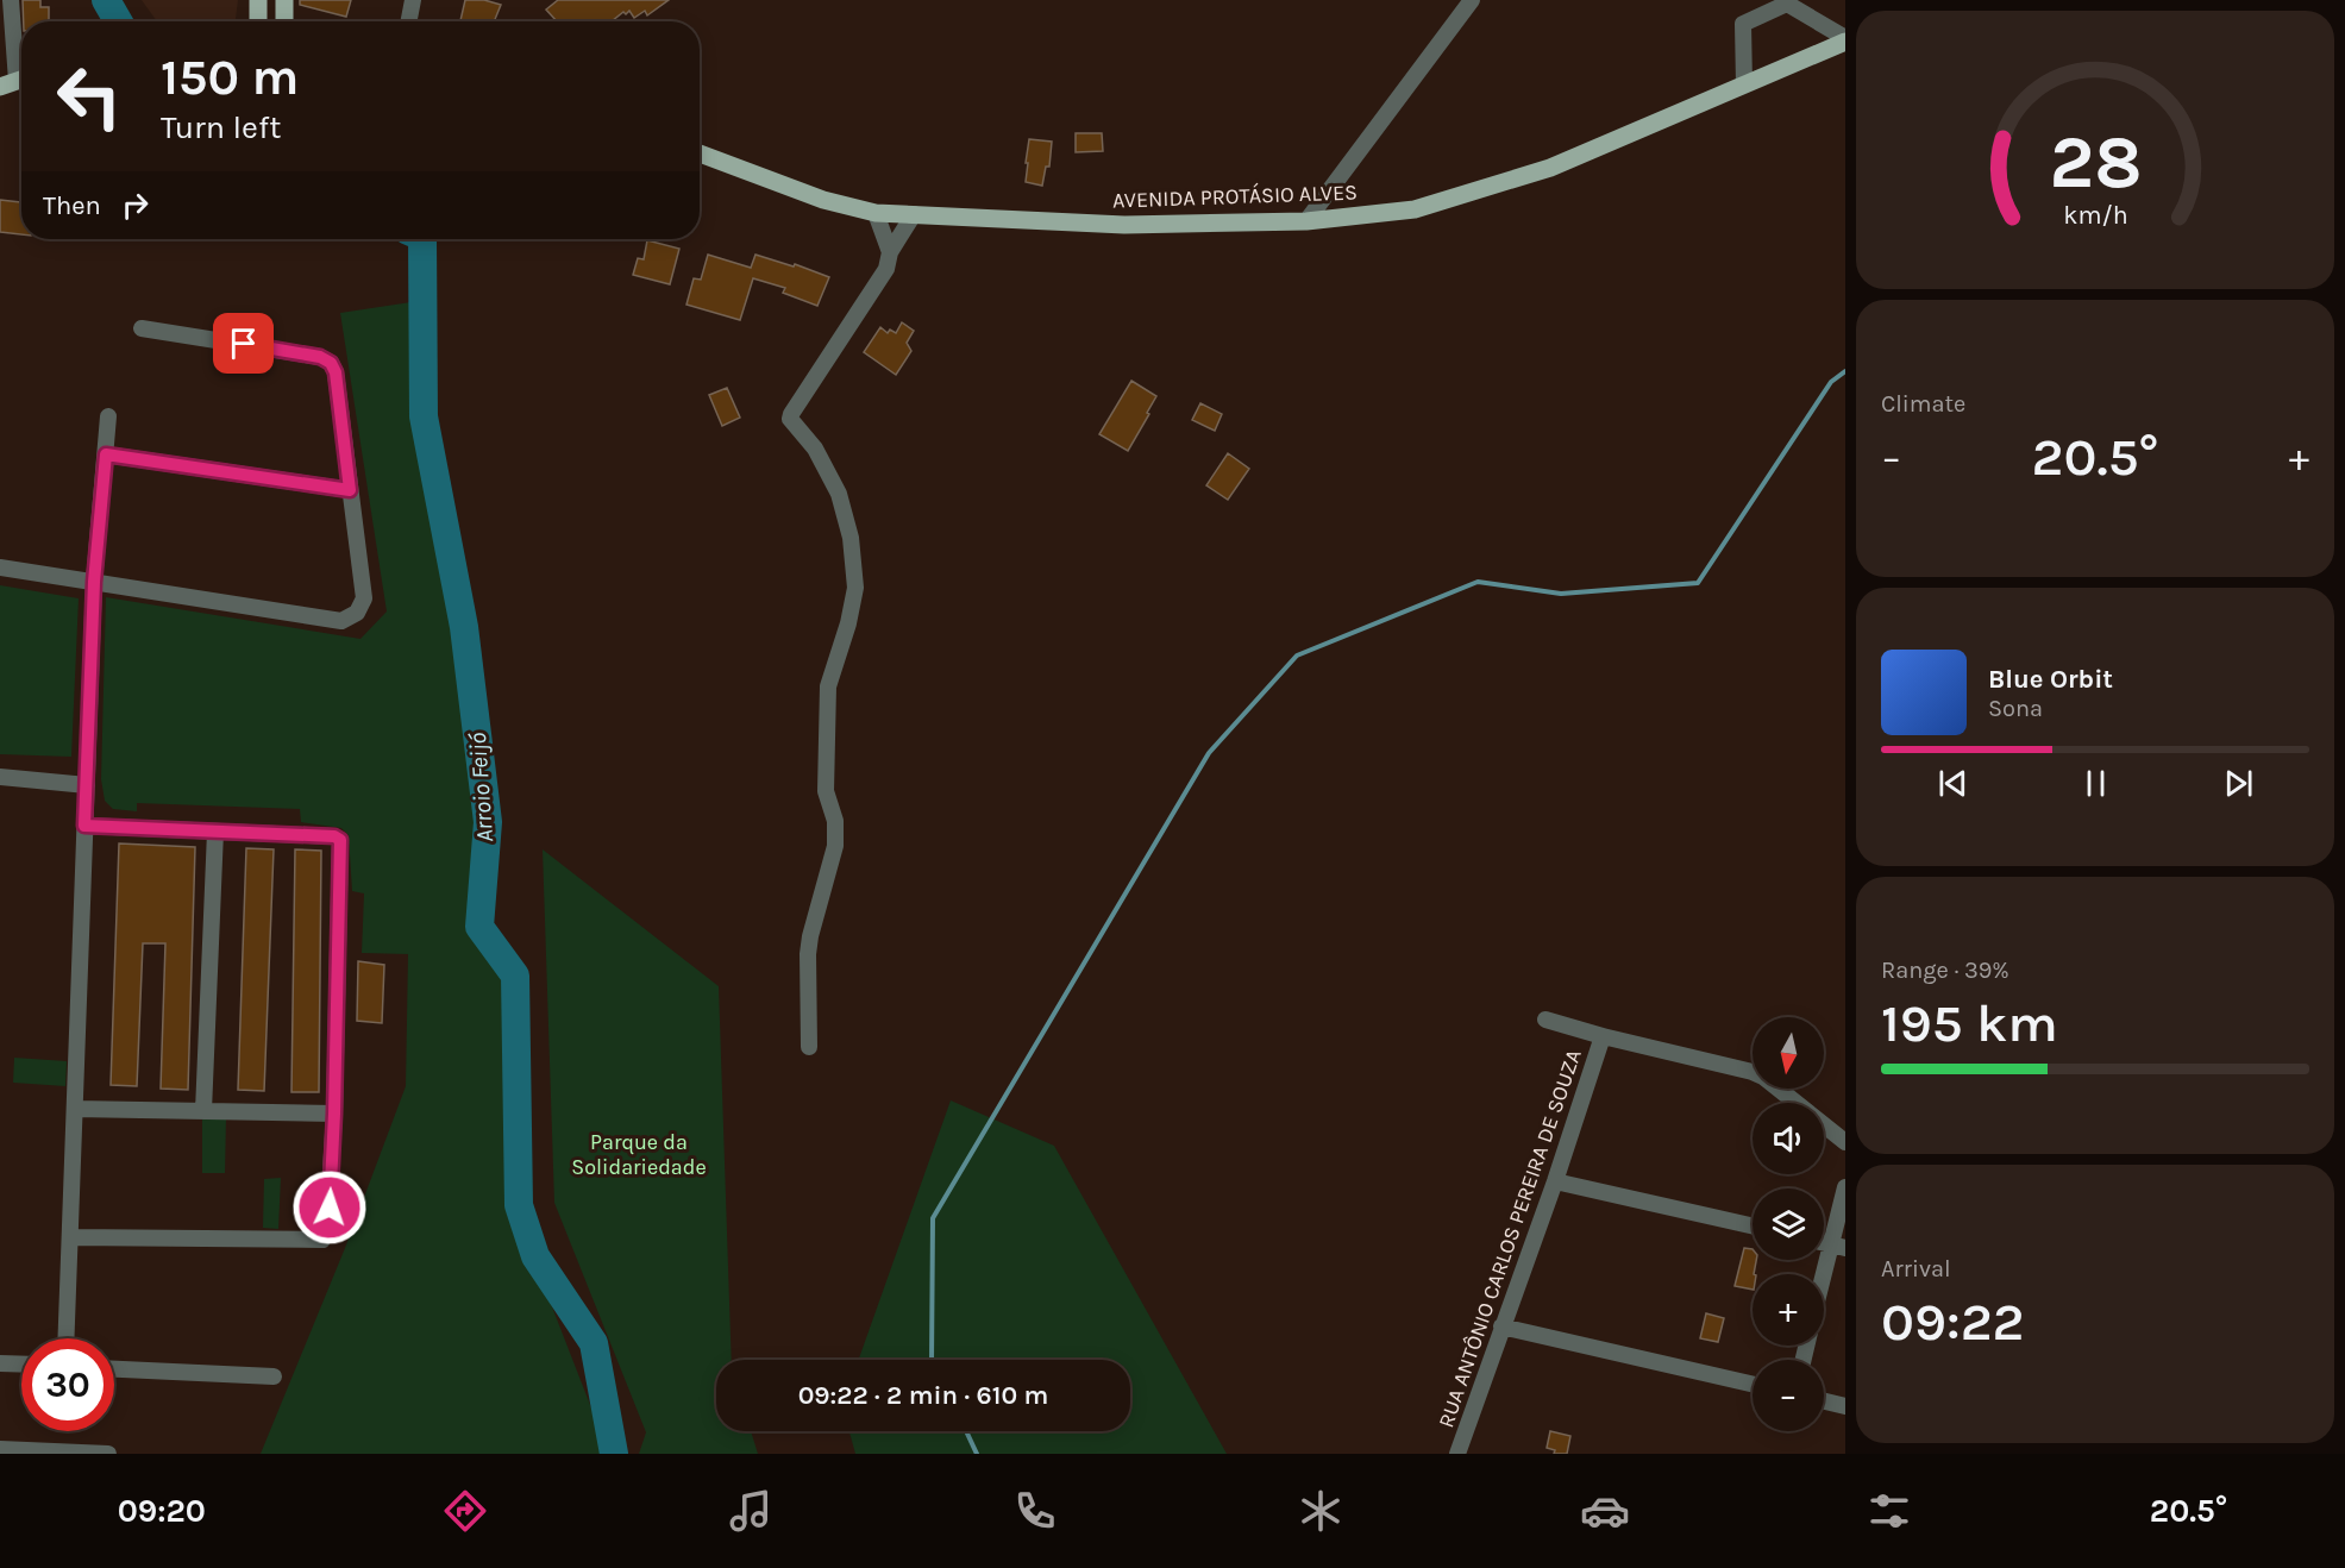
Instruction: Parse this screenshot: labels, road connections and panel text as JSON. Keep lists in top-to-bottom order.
{
  "streets": {
    "main road": ["AVENIDA PROTÁSIO ALVES"],
    "street": ["RUA ANTÔNIO CARLOS PEREIRA DE SOUZA"]
  },
  "water": ["Arroio Feijó"],
  "parks": ["Parque da Solidariedade"],
  "north": "bottom",
  "page": {
    "turn": ["150 m", "Turn left"],
    "then": "Then",
    "tile": [
      "Climate",
      ["Range · 39%", "195 km"],
      ["Arrival", "09:22"]
    ],
    "heat": ["−", "20.5°", "+"],
    "song": ["Blue Orbit", "Sona"],
    "map_buttons": ["+", "−"],
    "limit": "30",
    "trip": "09:22 · 2 min · 610 m",
    "tabs": ["09:20", "20.5°"],
    "gauge": ["28", "km/h"]
  }
}
